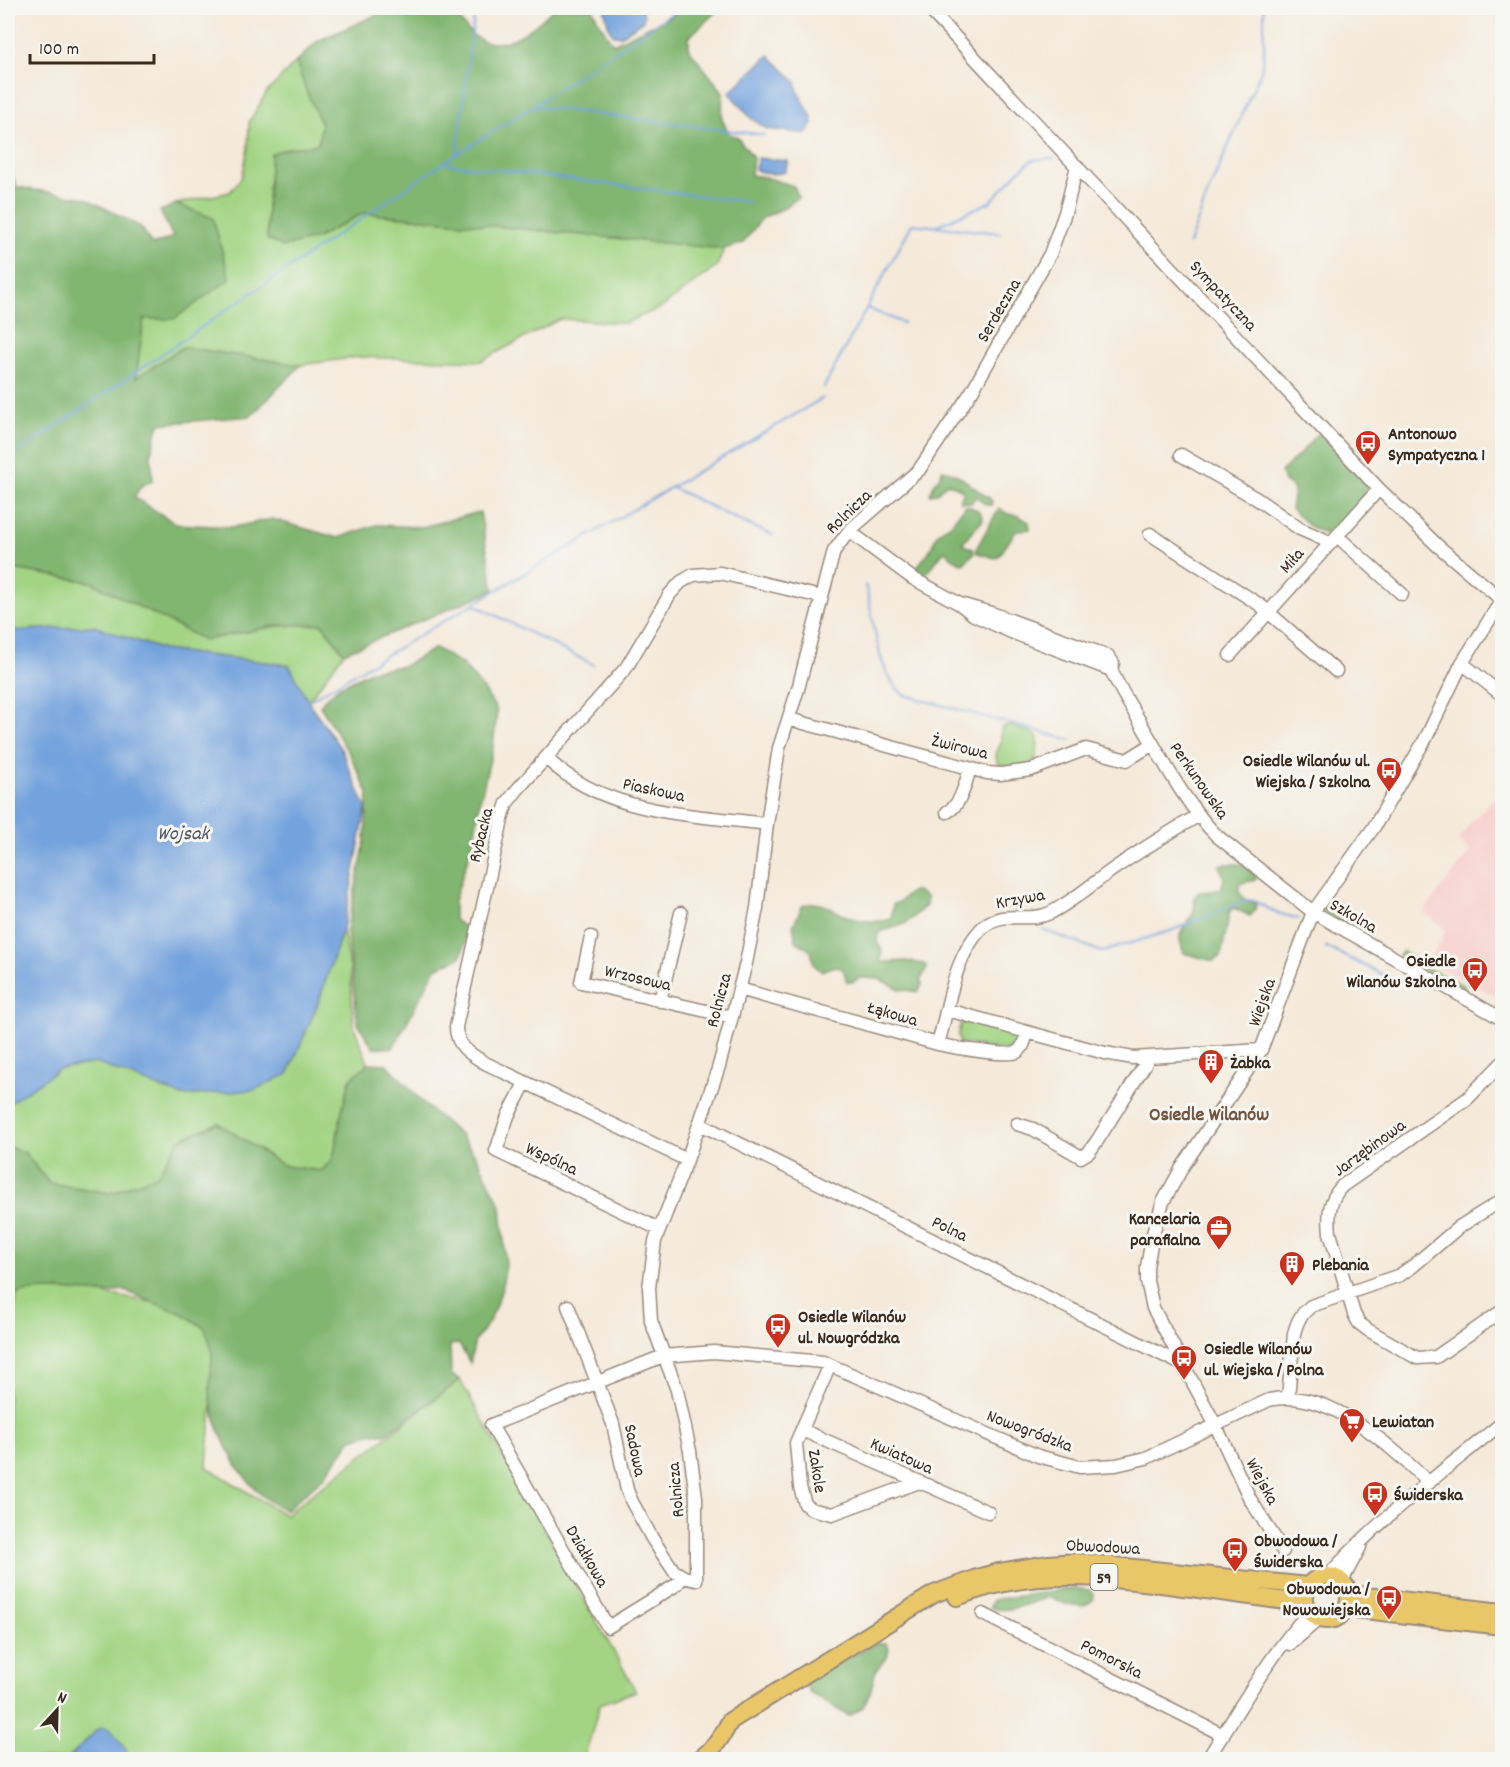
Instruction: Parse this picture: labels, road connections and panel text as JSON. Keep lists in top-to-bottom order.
{
  "streets": {
    "main road": ["Obwodowa", "59"],
    "street": [
      "Sympatyczna",
      "Serdeczna",
      "Rolnicza",
      "Miła",
      "Żwirowa",
      "Perkunowska",
      "Piaskowa",
      "Rybacka",
      "Krzywa",
      "Szkolna",
      "Wrzosowa",
      "Wiejska",
      "Łąkowa",
      "Jarzębinowa",
      "Wspólna",
      "Polna",
      "Nowogródzka",
      "Sadowa",
      "Kwiatowa",
      "Zakole",
      "Działkowa",
      "Pomorska"
    ]
  },
  "crossings": [
    ["Sympatyczna", "Serdeczna"],
    ["Sympatyczna", "Miła"],
    ["Sympatyczna", "Wiejska"],
    ["Serdeczna", "Rolnicza"],
    ["Rolnicza", "Żwirowa"],
    ["Rolnicza", "Perkunowska"],
    ["Rolnicza", "Piaskowa"],
    ["Rolnicza", "Rybacka"],
    ["Rolnicza", "Wrzosowa"],
    ["Rolnicza", "Łąkowa"],
    ["Rolnicza", "Wspólna"],
    ["Rolnicza", "Polna"],
    ["Rolnicza", "Nowogródzka"],
    ["Rolnicza", "Sadowa"],
    ["Rolnicza", "Działkowa"],
    ["Żwirowa", "Perkunowska"],
    ["Perkunowska", "Krzywa"],
    ["Perkunowska", "Szkolna"],
    ["Perkunowska", "Wiejska"],
    ["Piaskowa", "Rybacka"],
    ["Rybacka", "Wspólna"],
    ["Krzywa", "Łąkowa"],
    ["Szkolna", "Wiejska"],
    ["Wiejska", "Polna"],
    ["Wiejska", "Nowogródzka"],
    ["Nowogródzka", "Sadowa"],
    ["Nowogródzka", "Zakole"],
    ["Nowogródzka", "Działkowa"],
    ["Sadowa", "Działkowa"],
    ["Kwiatowa", "Zakole"]
  ],
  "districts": ["Osiedle Wilanów"],
  "water": ["Wojsak"],
  "places": {
    "bus stop": [
      "Antonowo Sympatyczna 1",
      "Osiedle Wilanów ul. Wiejska / Szkolna",
      "Osiedle Wilanów Szkolna",
      "Osiedle Wilanów ul. Nowgródzka",
      "Osiedle Wilanów ul. Wiejska / Polna",
      "Świderska",
      "Obwodowa / Świderska",
      "Obwodowa / Nowowiejska"
    ],
    "building": ["Żabka", "Plebania"],
    "office": ["Kancelaria parafialna"],
    "supermarket": ["Lewiatan"]
  },
  "scale_bar": "100 m",
  "north": "top"
}
